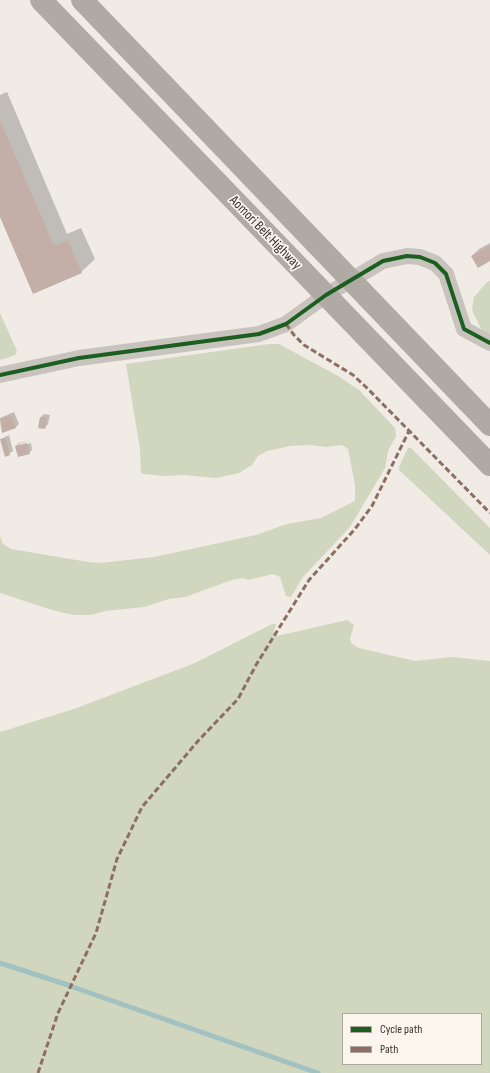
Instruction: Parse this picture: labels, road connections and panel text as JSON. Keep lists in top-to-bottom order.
{
  "streets": {
    "highway": ["Aomori Belt Highway"]
  },
  "legend": ["Cycle path", "Path"]
}
